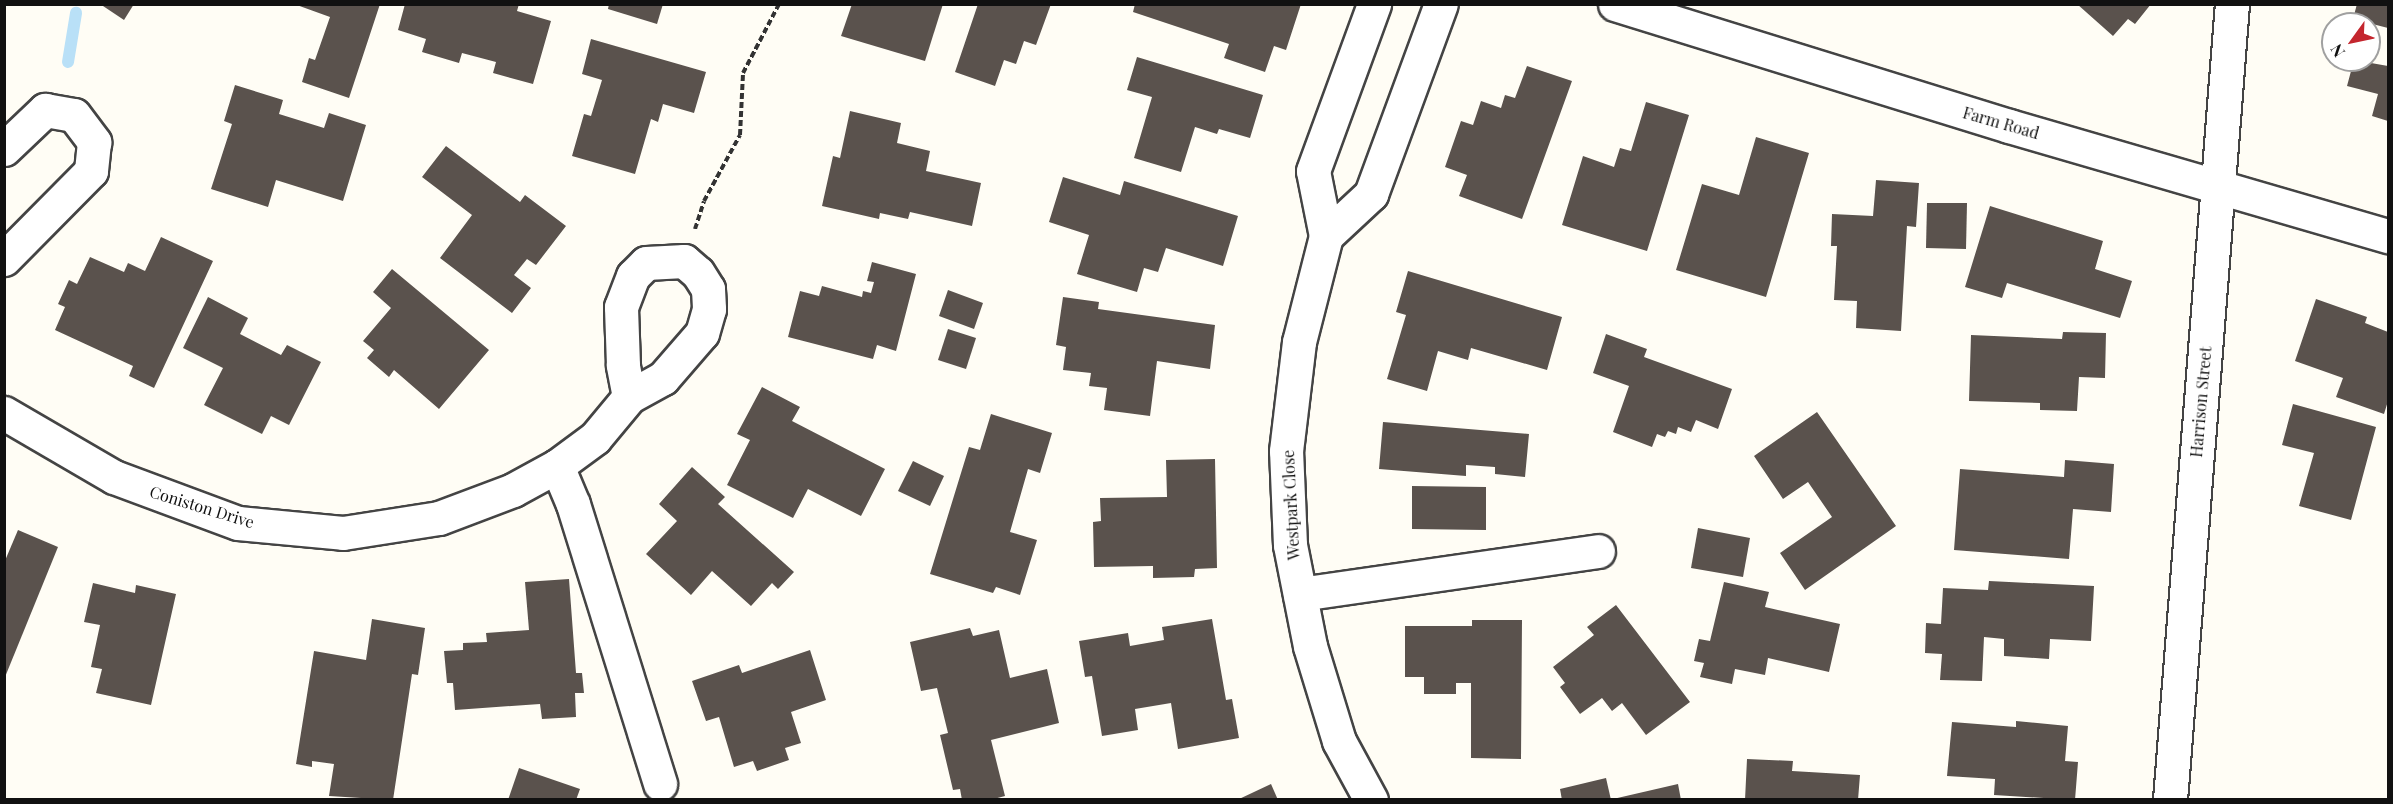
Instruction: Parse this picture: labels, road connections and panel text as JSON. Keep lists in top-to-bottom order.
{
  "streets": {
    "street": [
      "Farm Road",
      "Harrison Street",
      "Westpark Close",
      "Coniston Drive"
    ]
  },
  "crossings": [
    ["Farm Road", "Harrison Street"]
  ],
  "north": "bottom left"
}
